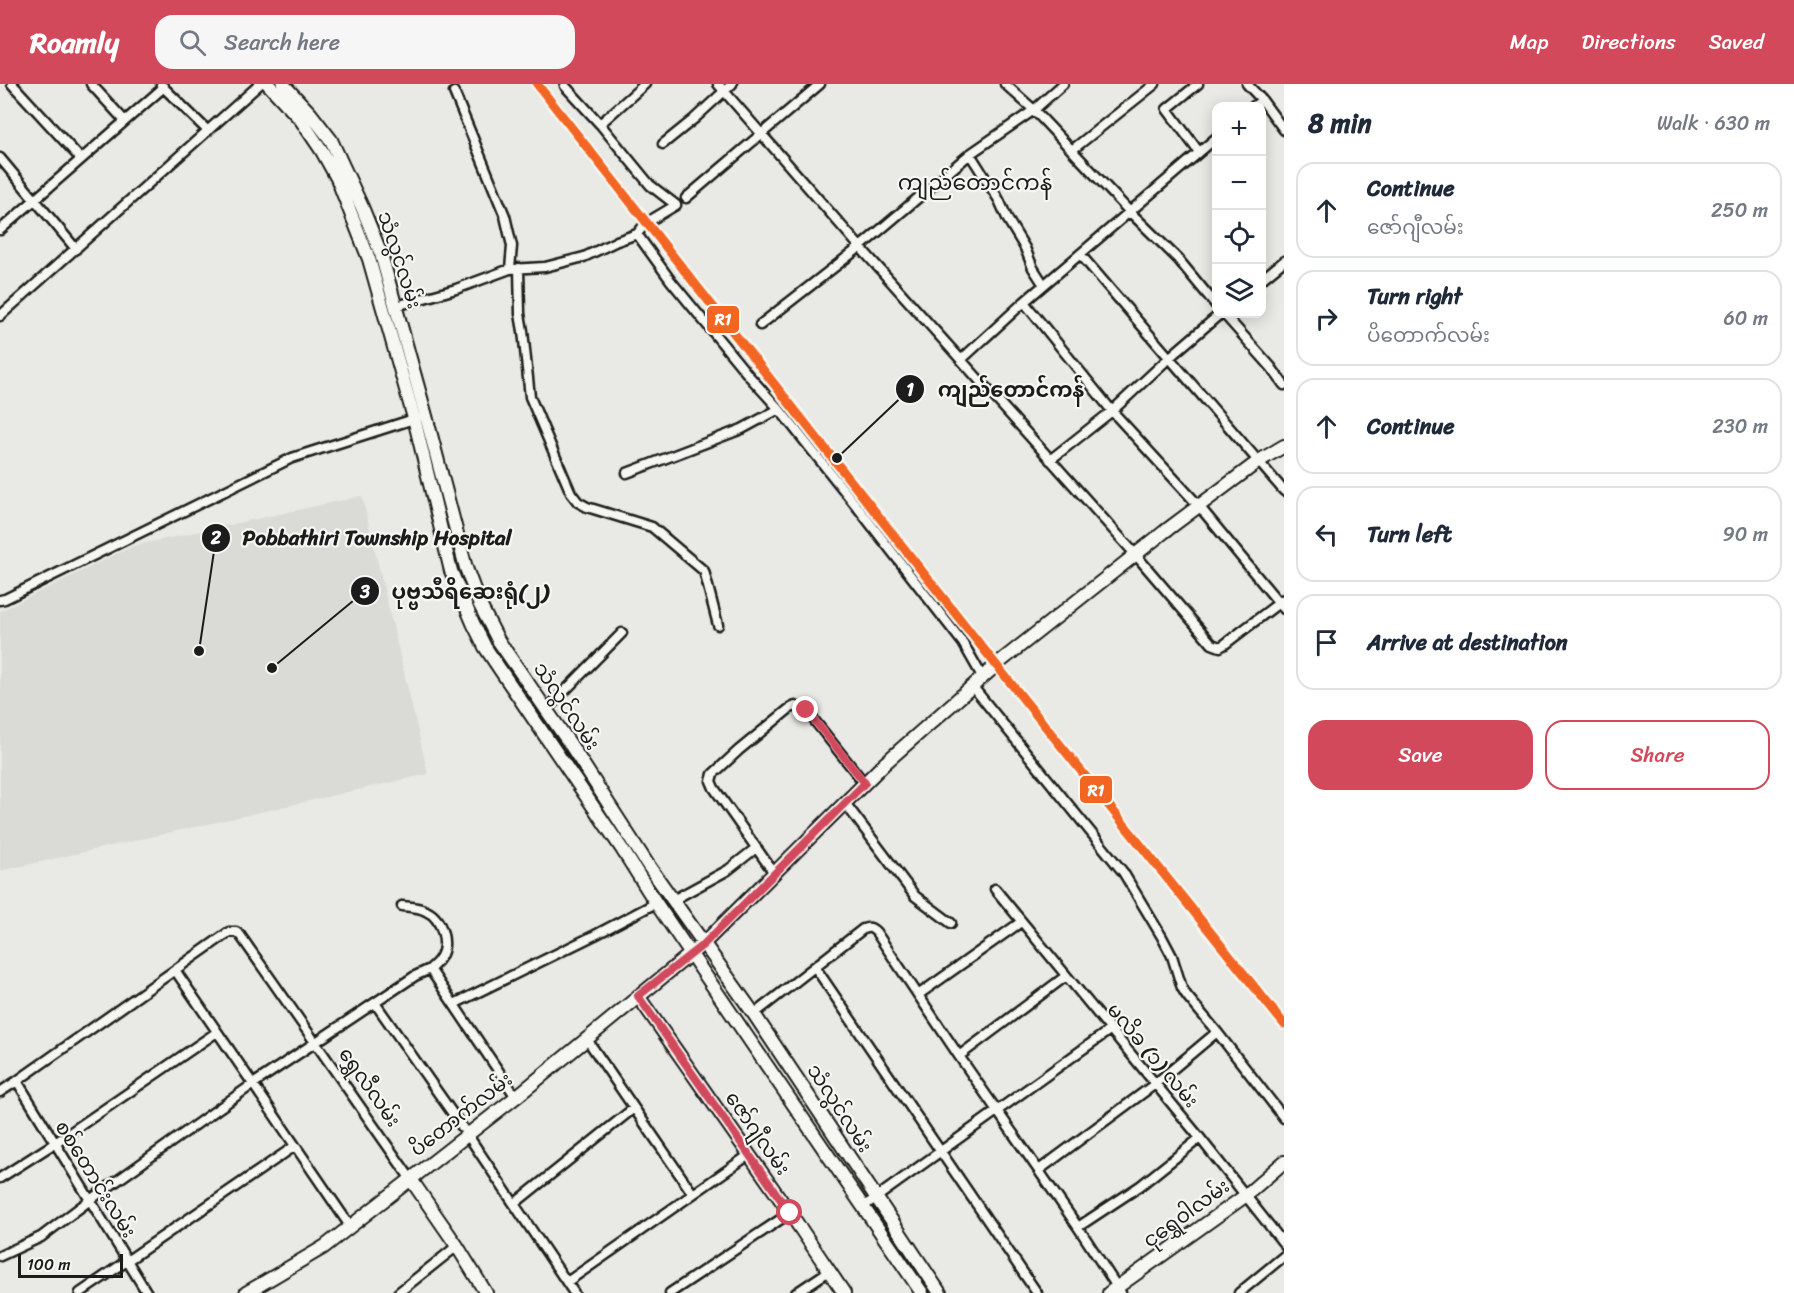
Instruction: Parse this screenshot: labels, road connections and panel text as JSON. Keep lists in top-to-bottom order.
{
  "streets": {
    "main road": [
      "သံလွင်လမ်း",
      "ရွှေလီလမ်း",
      "ပိတောက်လမ်း",
      "ဇော်ဂျီလမ်း",
      "ငုရွှေဝါလမ်း"
    ],
    "street": ["မလိခ (၁) လမ်း", "စစ်တောင်းလမ်း"]
  },
  "crossings": [
    ["သံလွင်လမ်း", "ပိတောက်လမ်း"],
    ["မလိခ (၁) လမ်း", "ငုရွှေဝါလမ်း"],
    ["ရွှေလီလမ်း", "ပိတောက်လမ်း"],
    ["ပိတောက်လမ်း", "ဇော်ဂျီလမ်း"]
  ],
  "districts": ["ကျည်တောင်ကန်"],
  "places": ["ကျည်တောင်ကန်", "Pobbathiri Township Hospital", "ပုဗ္ဗသီရိဆေးရုံ(၂)"],
  "lines": ["transit line R1"],
  "scale_bar": "100 m",
  "page": {
    "header": "Roamly",
    "search": "Search here",
    "nav": ["Map", "Directions", "Saved"],
    "heading": ["8 min", "Walk · 630 m"],
    "map_buttons": ["+", "−"],
    "list": [
      ["Continue", "ဇော်ဂျီလမ်း", "250 m"],
      ["Turn right", "ပိတောက်လမ်း", "60 m"],
      ["Continue", "230 m"],
      ["Turn left", "90 m"],
      "Arrive at destination"
    ],
    "buttons": ["Save", "Share"],
    "scale": "100 m"
  }
}
